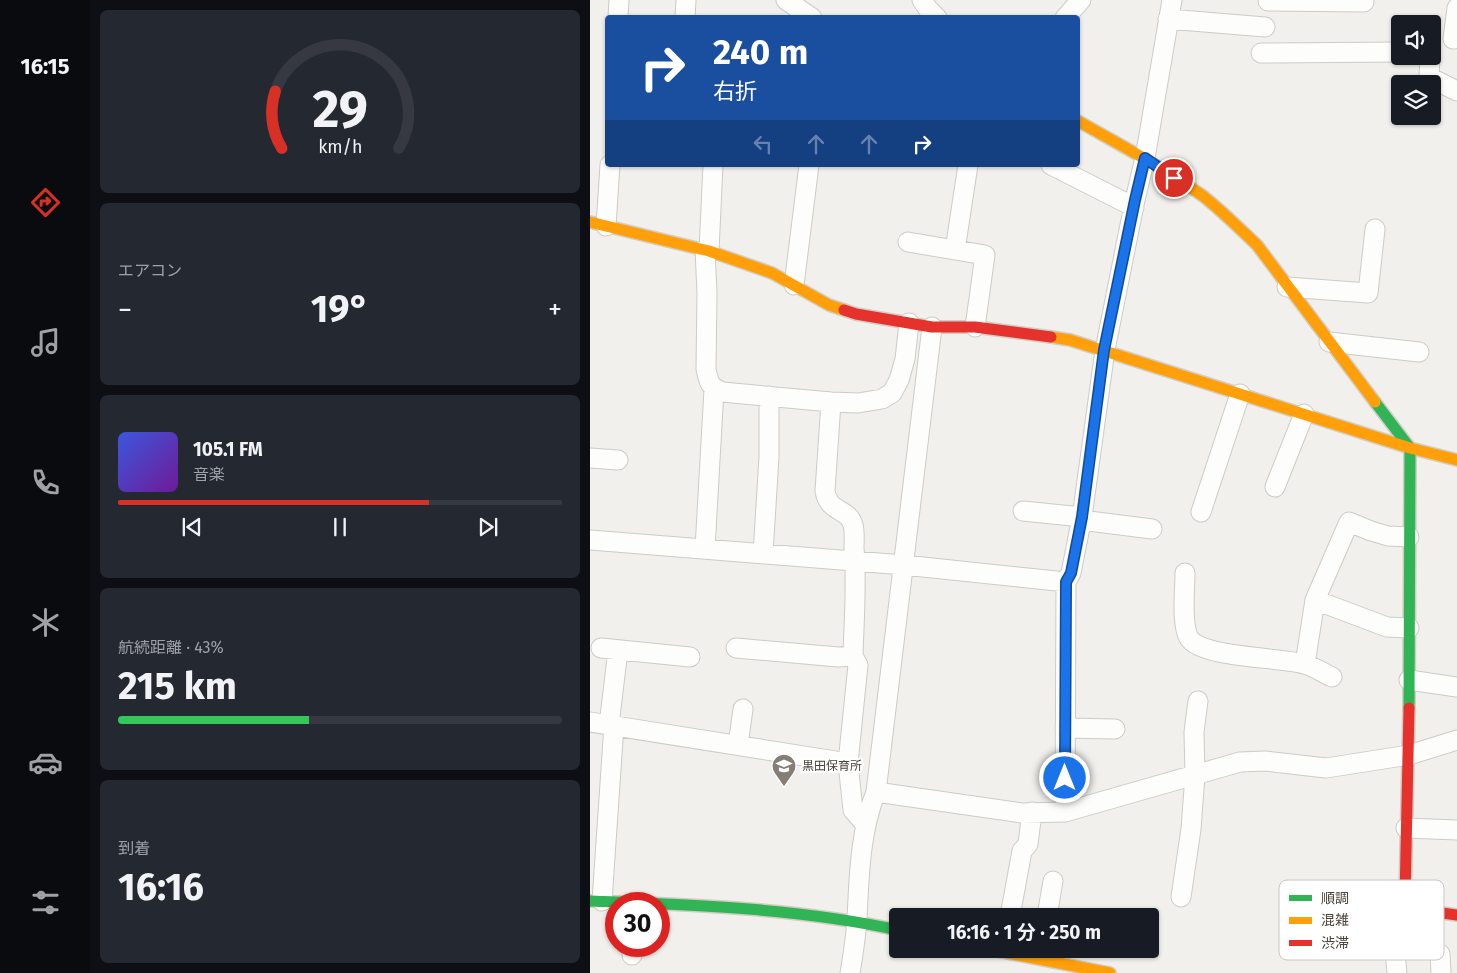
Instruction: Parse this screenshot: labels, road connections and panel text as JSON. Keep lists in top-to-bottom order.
{
  "places": {
    "school or university": ["黒田保育所"]
  },
  "legend": ["順調", "混雑", "渋滞"],
  "page": {
    "tabs": "16:15",
    "turn": ["240 m", "右折"],
    "tile": [
      "エアコン",
      ["航続距離 · 43%", "215 km"],
      ["到着", "16:16"]
    ],
    "heat": ["−", "19°", "+"],
    "song": ["105.1 FM", "音楽"],
    "limit": "30",
    "trip": "16:16 · 1 分 · 250 m",
    "gauge": ["29", "km/h"]
  }
}
